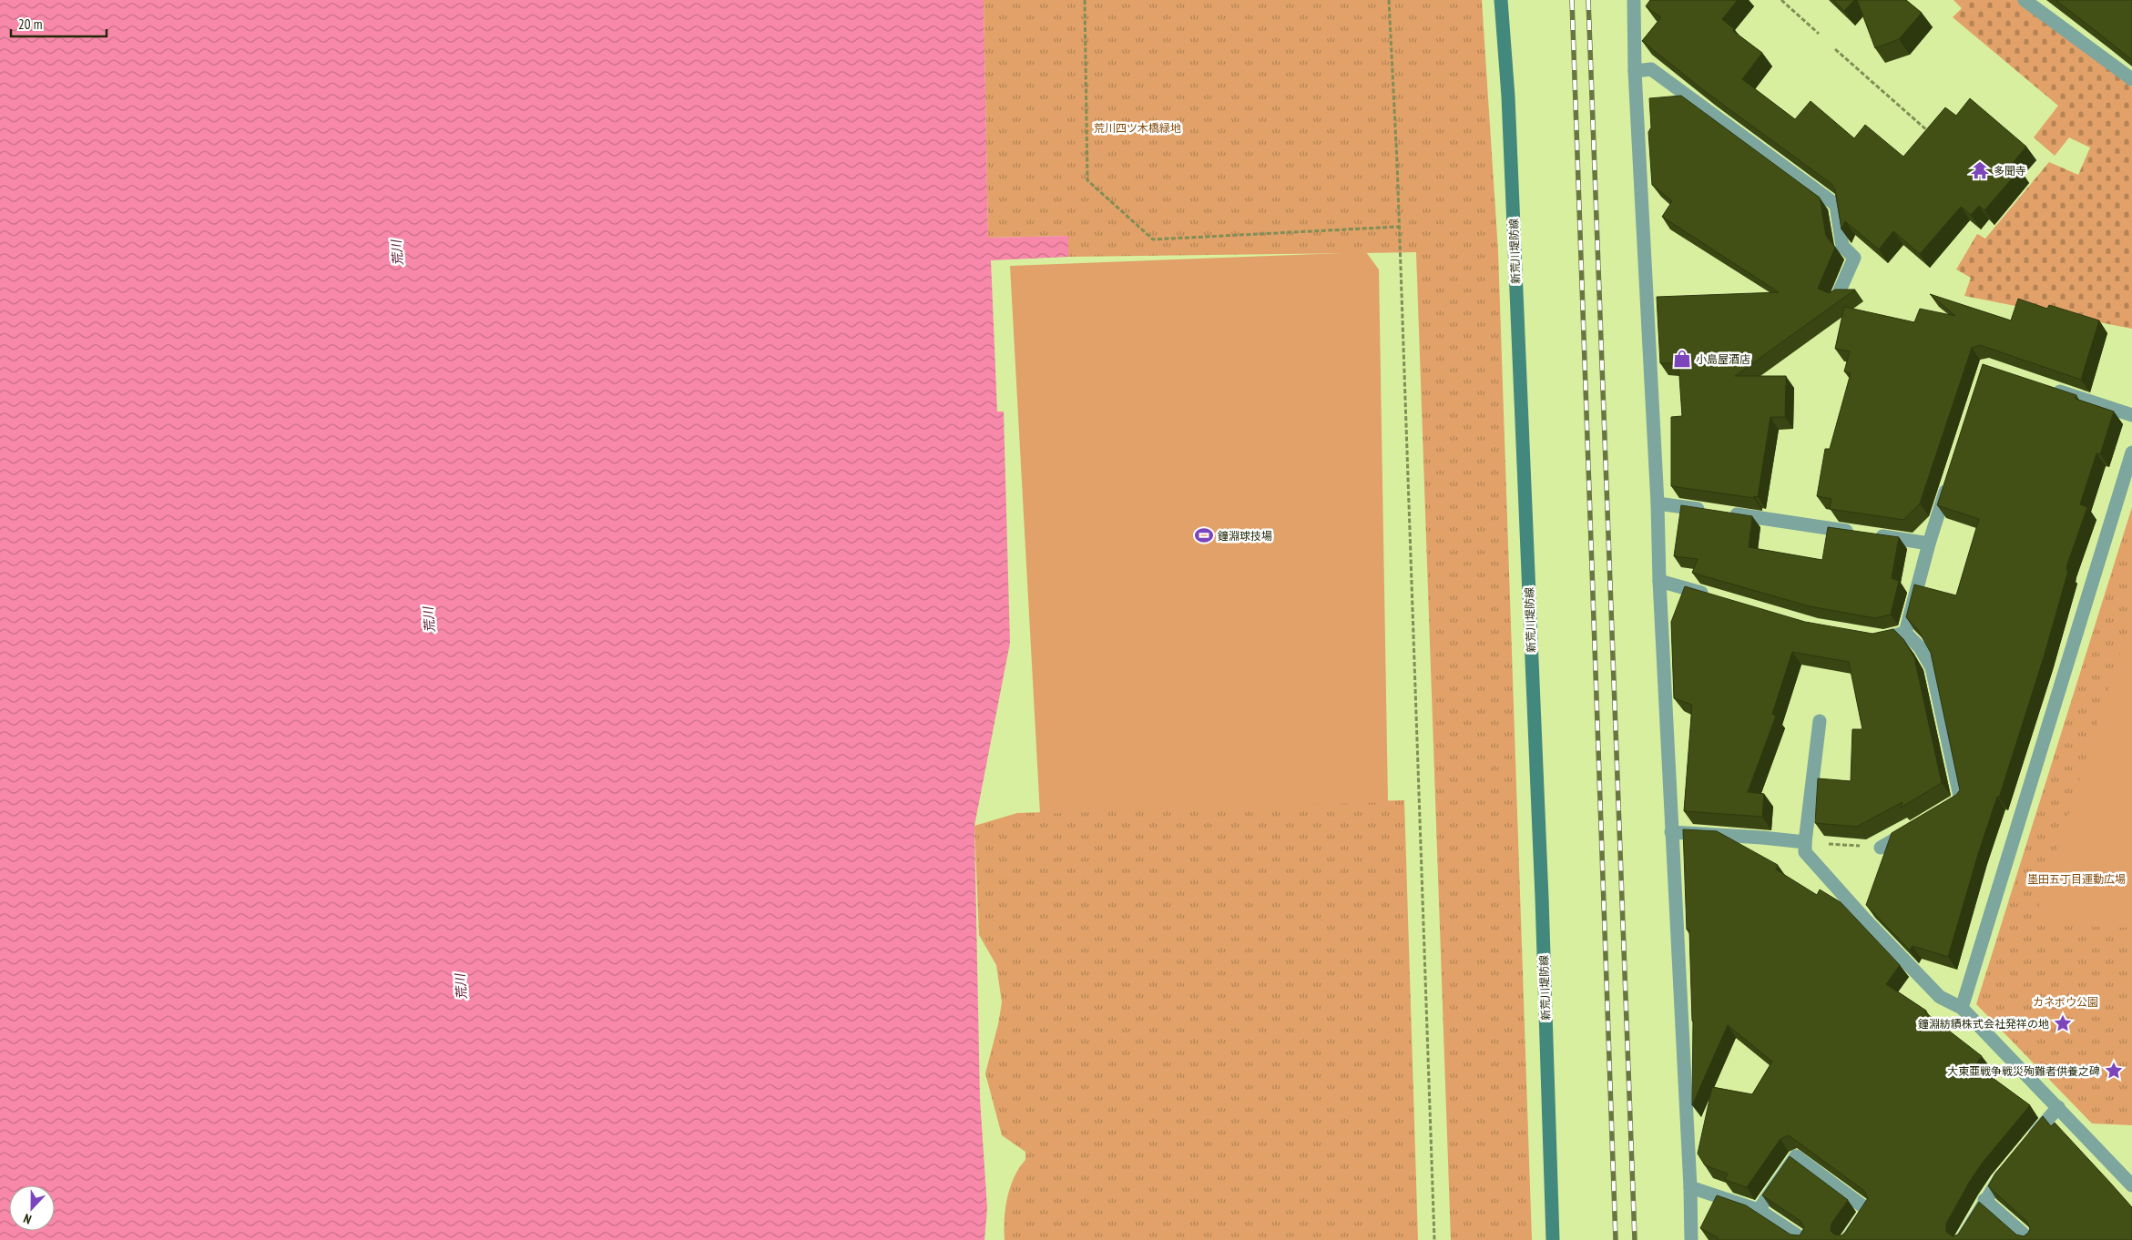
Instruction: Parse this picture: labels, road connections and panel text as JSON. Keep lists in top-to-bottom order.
{
  "streets": {
    "main road": ["新荒川堤防線"]
  },
  "water": ["荒川"],
  "parks": ["荒川四ツ木橋緑地", "墨田五丁目運動広場", "カネボウ公園"],
  "places": {
    "temple": ["多聞寺"],
    "shop": ["小島屋酒店"],
    "sports": ["鐘淵球技場"],
    "place": ["鐘淵紡績株式会社発祥の地", "大東亜戦争戦災殉難者供養之碑"]
  },
  "scale_bar": "20 m",
  "north": "bottom"
}
